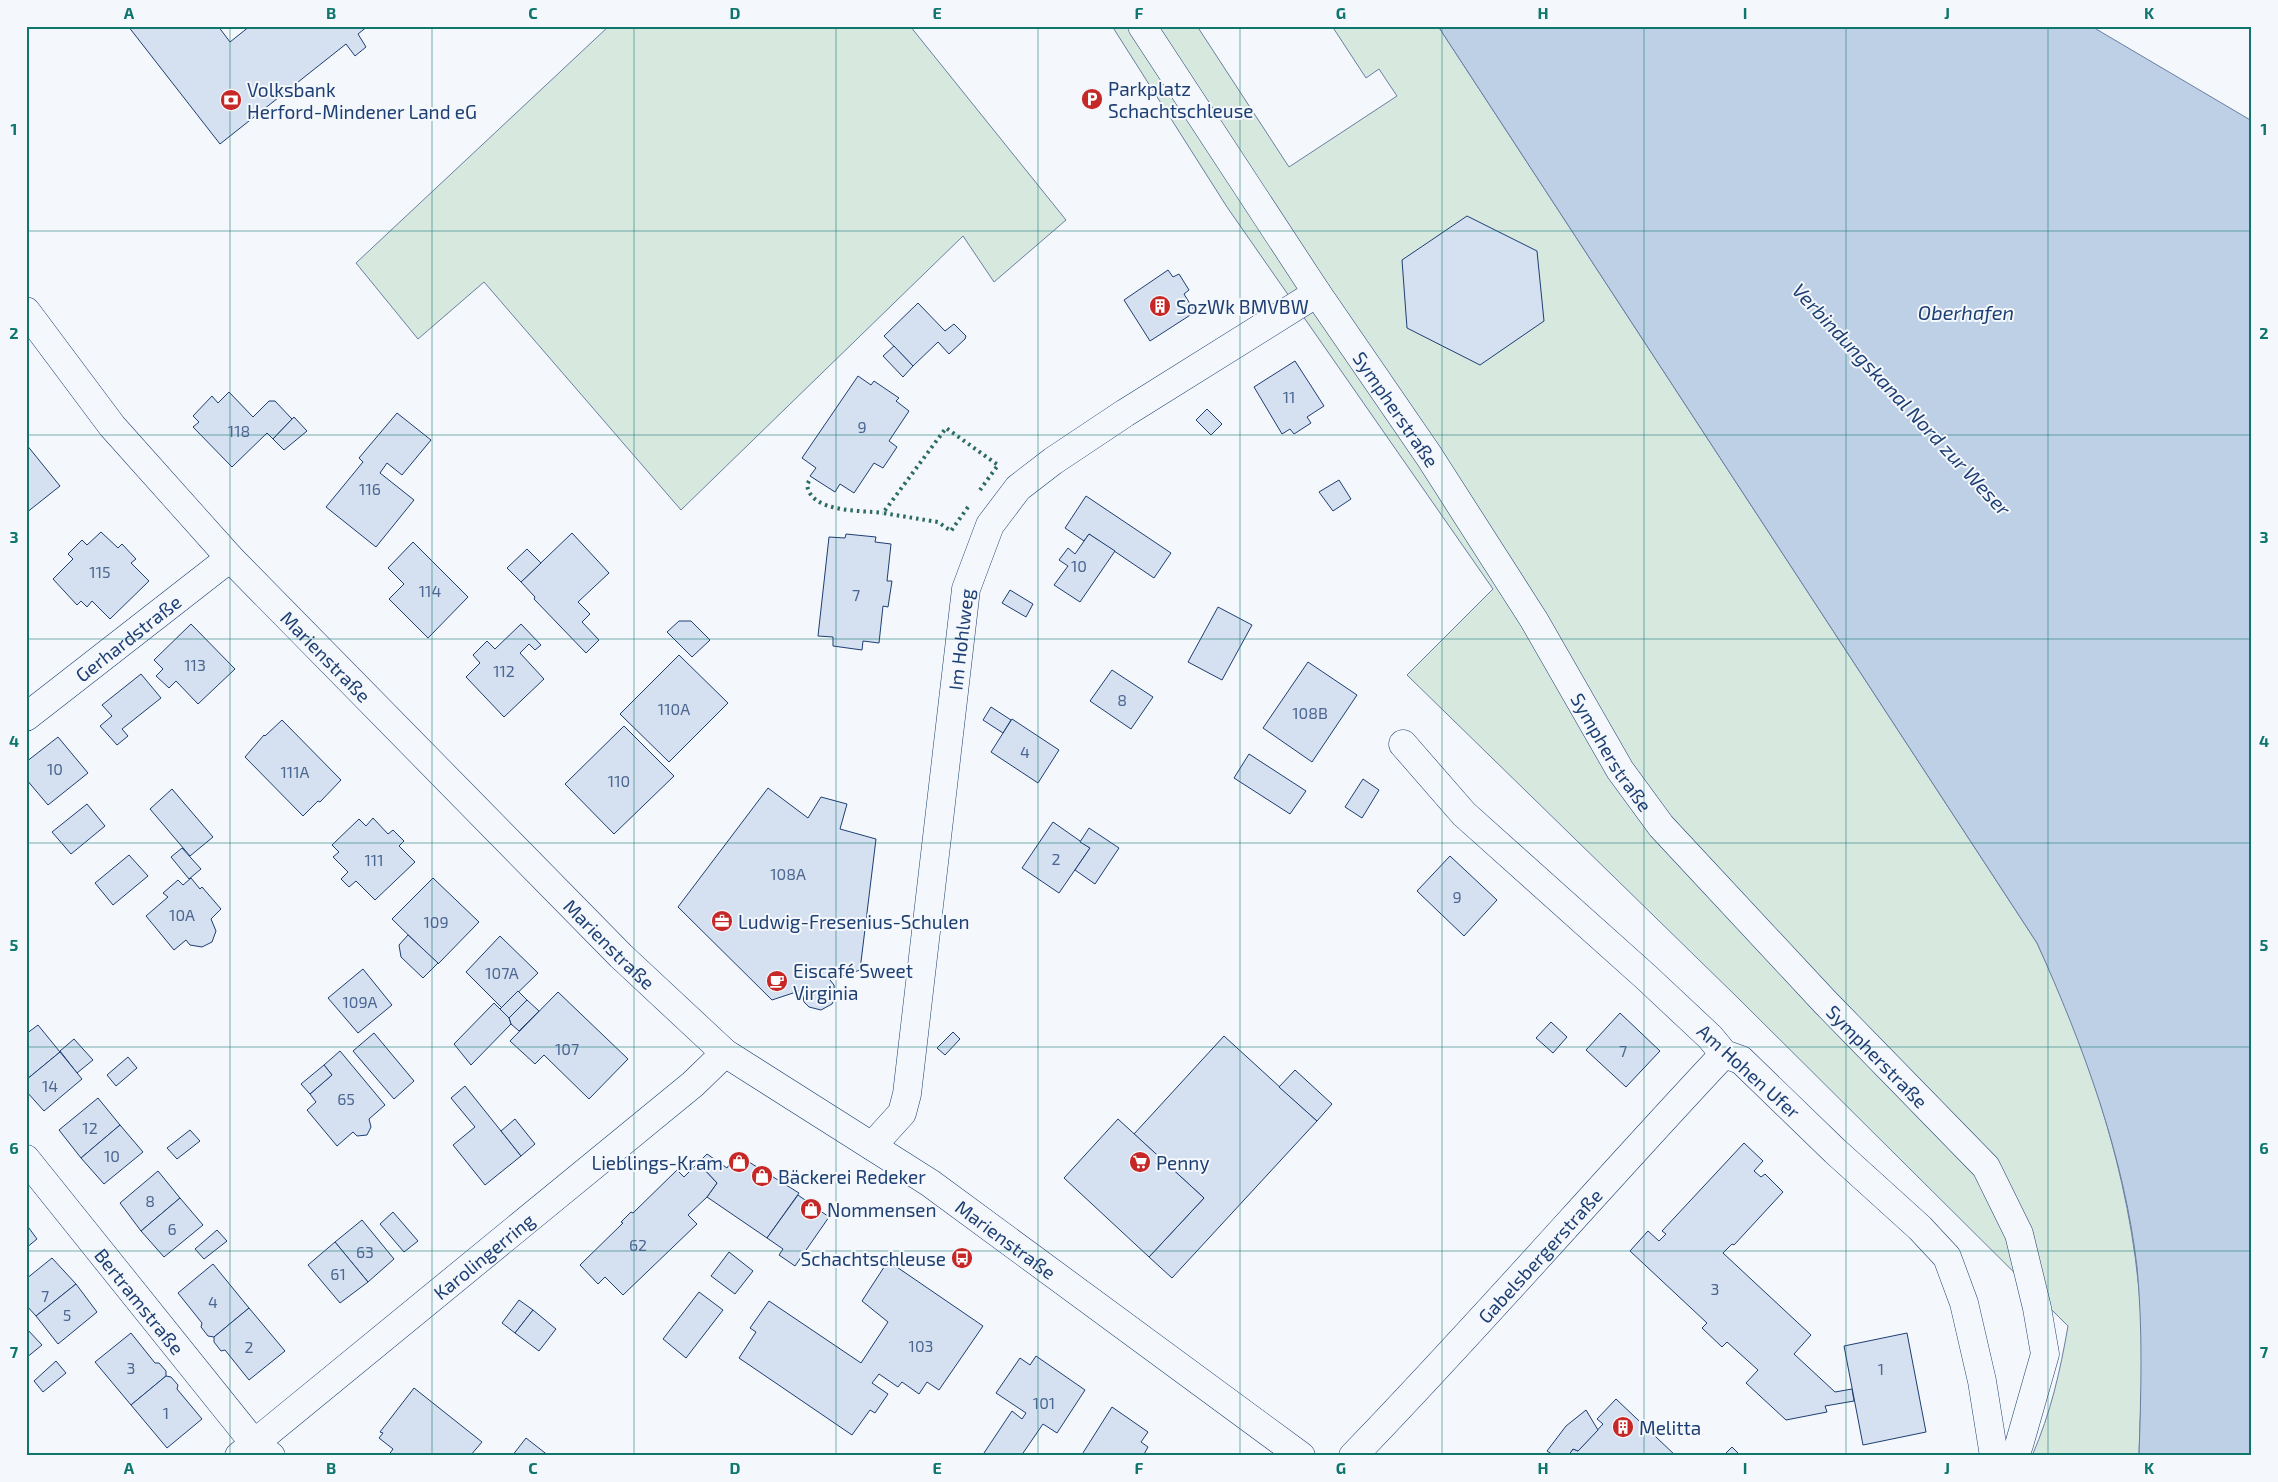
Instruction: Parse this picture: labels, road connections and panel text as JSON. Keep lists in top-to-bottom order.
{
  "streets": {
    "street": [
      "Sympherstraße",
      "Gerhardstraße",
      "Im Hohlweg",
      "Marienstraße",
      "Am Hohen Ufer",
      "Karolingerring",
      "Gabelsbergerstraße",
      "Bertramstraße"
    ]
  },
  "crossings": [
    ["Sympherstraße", "Im Hohlweg"],
    ["Gerhardstraße", "Marienstraße"],
    ["Im Hohlweg", "Marienstraße"],
    ["Marienstraße", "Karolingerring"],
    ["Am Hohen Ufer", "Gabelsbergerstraße"],
    ["Karolingerring", "Bertramstraße"]
  ],
  "water": ["Oberhafen", "Verbindungskanal Nord zur Weser"],
  "places": {
    "parking": ["Parkplatz Schachtschleuse"],
    "bank": ["Volksbank Herford-Mindener Land eG"],
    "building": ["SozWk BMVBW", "Melitta"],
    "office": ["Ludwig-Fresenius-Schulen"],
    "cafe": ["Eiscafé Sweet Virginia"],
    "shop": ["Lieblings-Kram", "Bäckerei Redeker", "Nommensen"],
    "supermarket": ["Penny"],
    "bus stop": ["Schachtschleuse"]
  },
  "house_numbers": [
    "11",
    "9",
    "118",
    "116",
    "10",
    "115",
    "114",
    "7",
    "113",
    "112",
    "8",
    "110A",
    "108B",
    "4",
    "10",
    "111A",
    "110",
    "2",
    "111",
    "108A",
    "9",
    "10A",
    "109",
    "107A",
    "109A",
    "107",
    "7",
    "14",
    "65",
    "12",
    "10",
    "8",
    "6",
    "62",
    "63",
    "61",
    "3",
    "7",
    "4",
    "5",
    "103",
    "2",
    "3",
    "1",
    "101",
    "1"
  ],
  "grid": {
    "columns": [
      "A",
      "B",
      "C",
      "D",
      "E",
      "F",
      "G",
      "H",
      "I",
      "J",
      "K"
    ],
    "rows": [
      "1",
      "2",
      "3",
      "4",
      "5",
      "6",
      "7"
    ]
  }
}
